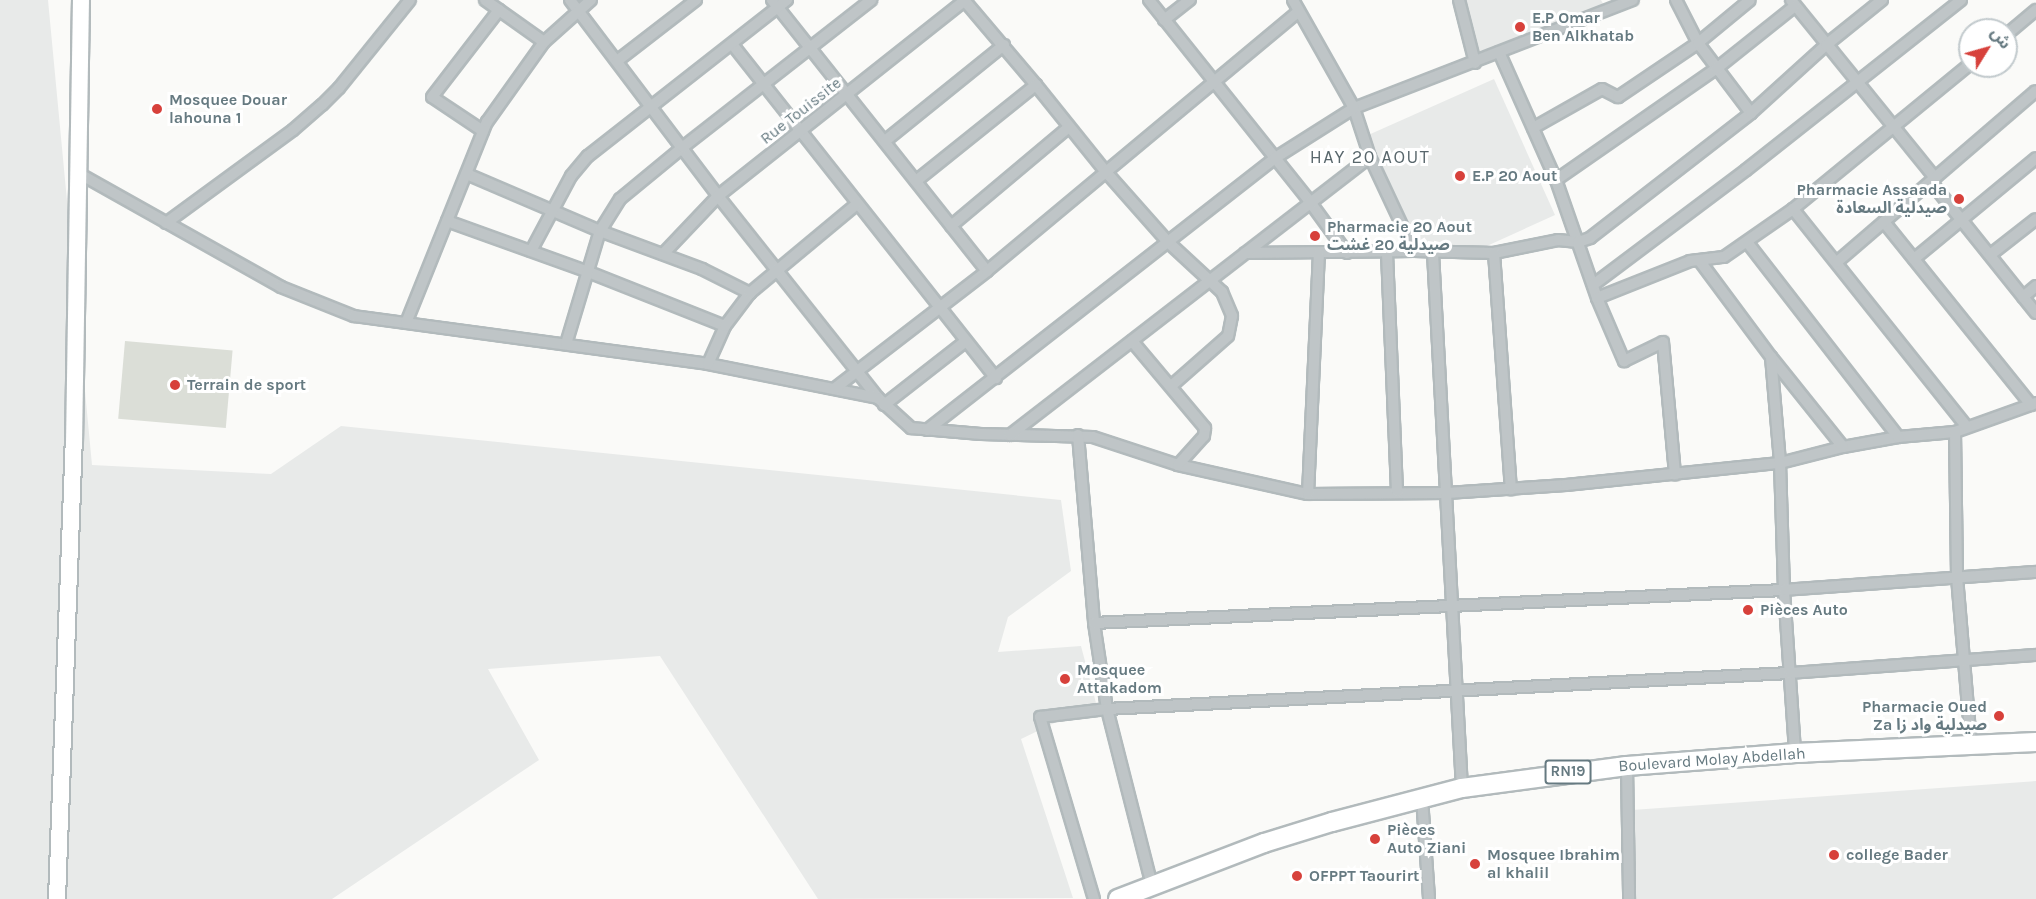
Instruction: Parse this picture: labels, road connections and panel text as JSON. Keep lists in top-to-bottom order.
{
  "streets": {
    "main road": ["Boulevard Molay Abdellah", "RN19"],
    "street": ["Rue Touissite"]
  },
  "districts": ["HAY 20 AOUT"],
  "places": [
    "E.P Omar Ben Alkhatab",
    "Mosquee Douar lahouna 1",
    "E.P 20 Aout",
    "Pharmacie Assaada صيدلية السعادة",
    "Pharmacie 20 Aout صيدلية 20 غشت",
    "Terrain de sport",
    "Pièces Auto",
    "Mosquee Attakadom",
    "Pharmacie Oued Za صيدلية واد زا",
    "Pièces Auto Ziani",
    "college Bader",
    "Mosquee Ibrahim al khalil",
    "OFPPT Taourirt"
  ],
  "north": "top right"
}
